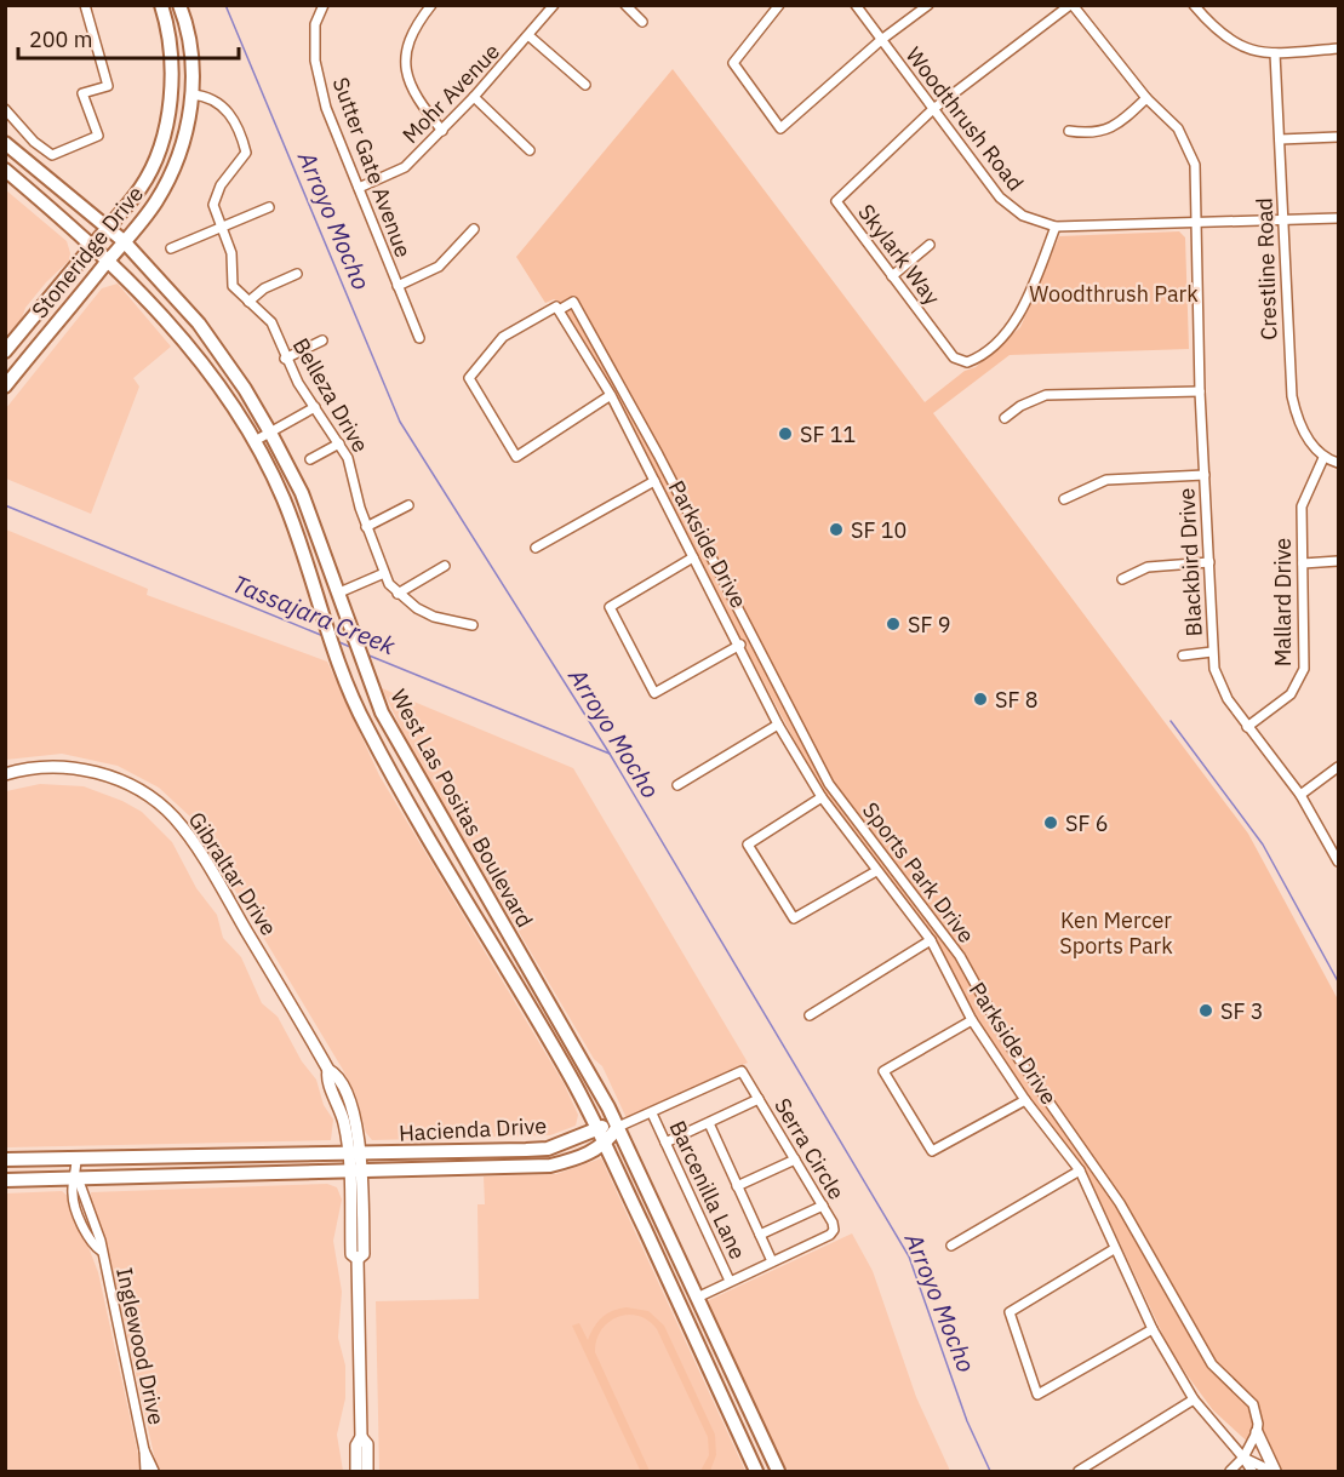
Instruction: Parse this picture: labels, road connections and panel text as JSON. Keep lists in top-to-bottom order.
{
  "streets": {
    "main road": ["Stoneridge Drive", "West Las Positas Boulevard", "Hacienda Drive"],
    "street": [
      "Mohr Avenue",
      "Woodthrush Road",
      "Sutter Gate Avenue",
      "Skylark Way",
      "Crestline Road",
      "Belleza Drive",
      "Parkside Drive",
      "Blackbird Drive",
      "Mallard Drive",
      "Sports Park Drive",
      "Gibraltar Drive",
      "Serra Circle",
      "Barcenilla Lane",
      "Inglewood Drive"
    ]
  },
  "crossings": [
    ["Mohr Avenue", "Sutter Gate Avenue"],
    ["Woodthrush Road", "Skylark Way"],
    ["Woodthrush Road", "Crestline Road"],
    ["Woodthrush Road", "Blackbird Drive"],
    ["Stoneridge Drive", "Belleza Drive"],
    ["Stoneridge Drive", "West Las Positas Boulevard"],
    ["Skylark Way", "Blackbird Drive"],
    ["Crestline Road", "Mallard Drive"],
    ["Parkside Drive", "Sports Park Drive"],
    ["Blackbird Drive", "Mallard Drive"],
    ["West Las Positas Boulevard", "Hacienda Drive"],
    ["West Las Positas Boulevard", "Serra Circle"],
    ["Gibraltar Drive", "Hacienda Drive"],
    ["Hacienda Drive", "Serra Circle"],
    ["Hacienda Drive", "Inglewood Drive"],
    ["Serra Circle", "Barcenilla Lane"]
  ],
  "water": ["Arroyo Mocho", "Tassajara Creek"],
  "parks": ["Woodthrush Park", "Ken Mercer Sports Park"],
  "places": [
    "SF 11",
    "SF 10",
    "SF 9",
    "SF 8",
    "SF 6",
    "SF 3"
  ],
  "scale_bar": "200 m"
}
